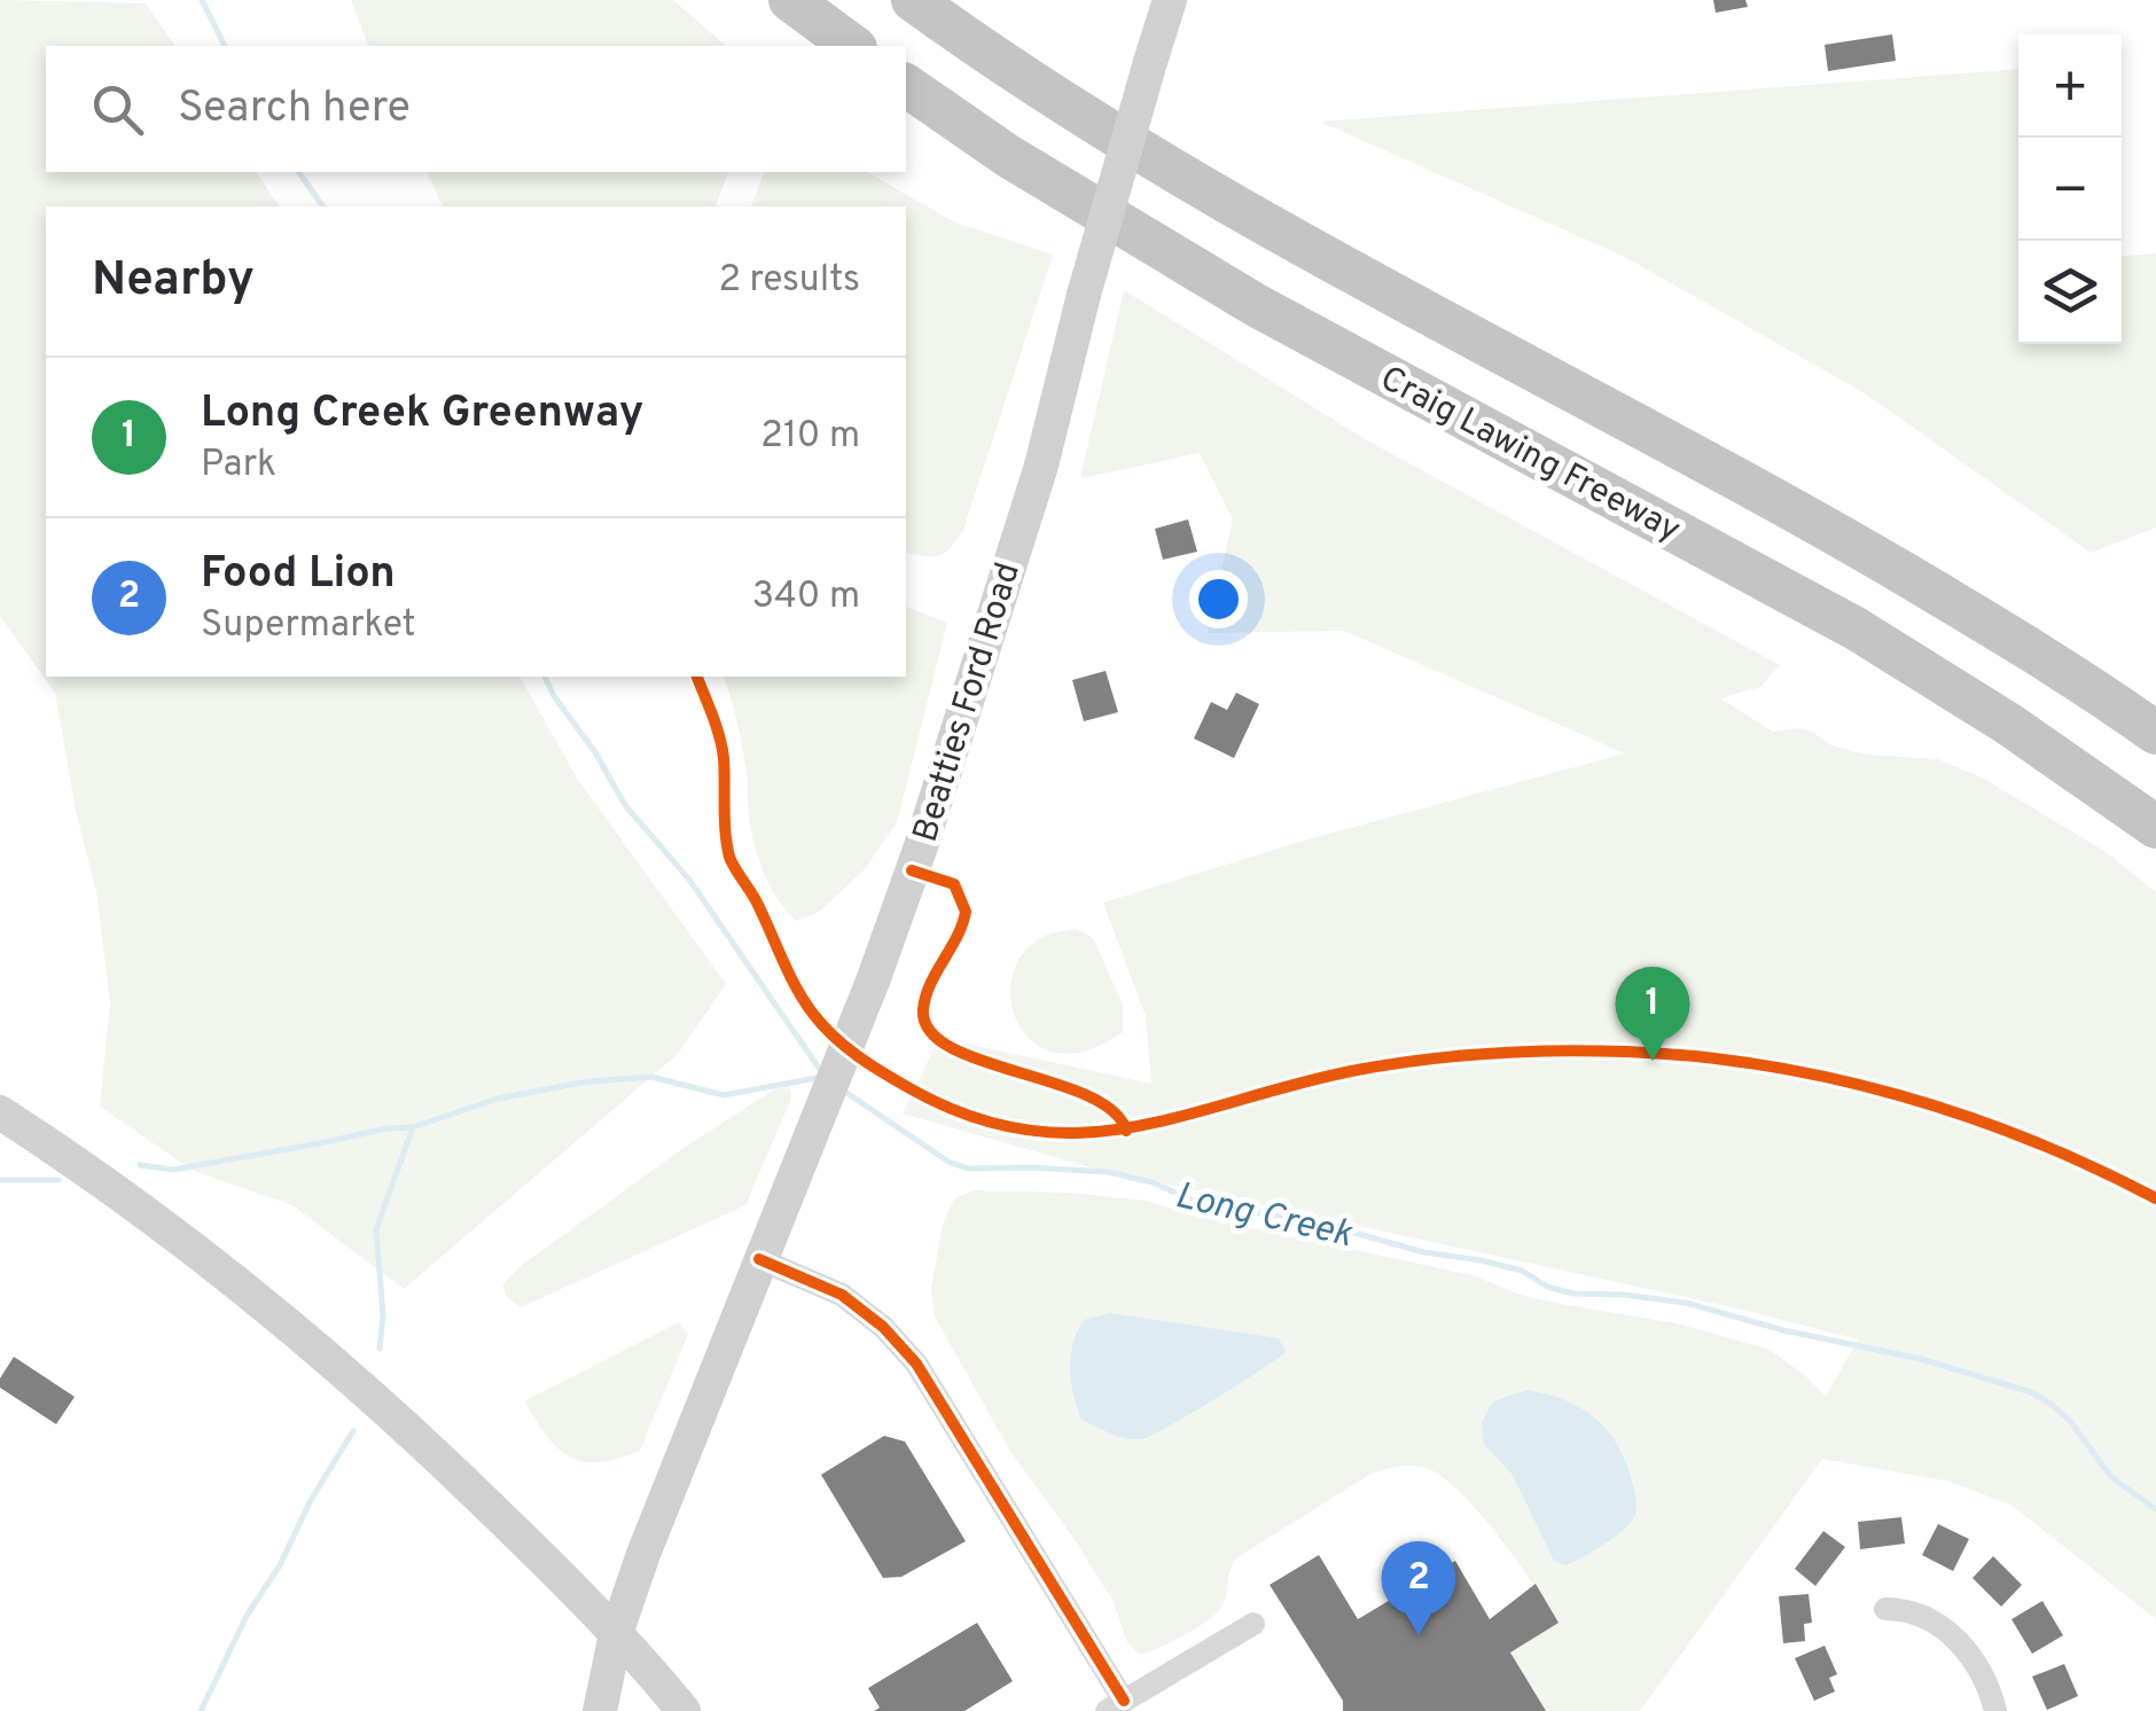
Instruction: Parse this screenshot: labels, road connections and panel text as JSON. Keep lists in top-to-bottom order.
{
  "streets": {
    "highway": ["Craig Lawing Freeway"],
    "main road": ["Beatties Ford Road"]
  },
  "water": ["Long Creek"],
  "page": {
    "map_buttons": ["+", "−"],
    "search": "Search here",
    "heading": ["Nearby", "2 results"],
    "list": [
      {
        "mark": "1",
        "name": "Long Creek Greenway",
        "note": "Park",
        "value": "210 m"
      },
      {
        "mark": "2",
        "name": "Food Lion",
        "note": "Supermarket",
        "value": "340 m"
      }
    ],
    "pins": ["1", "2"]
  }
}
